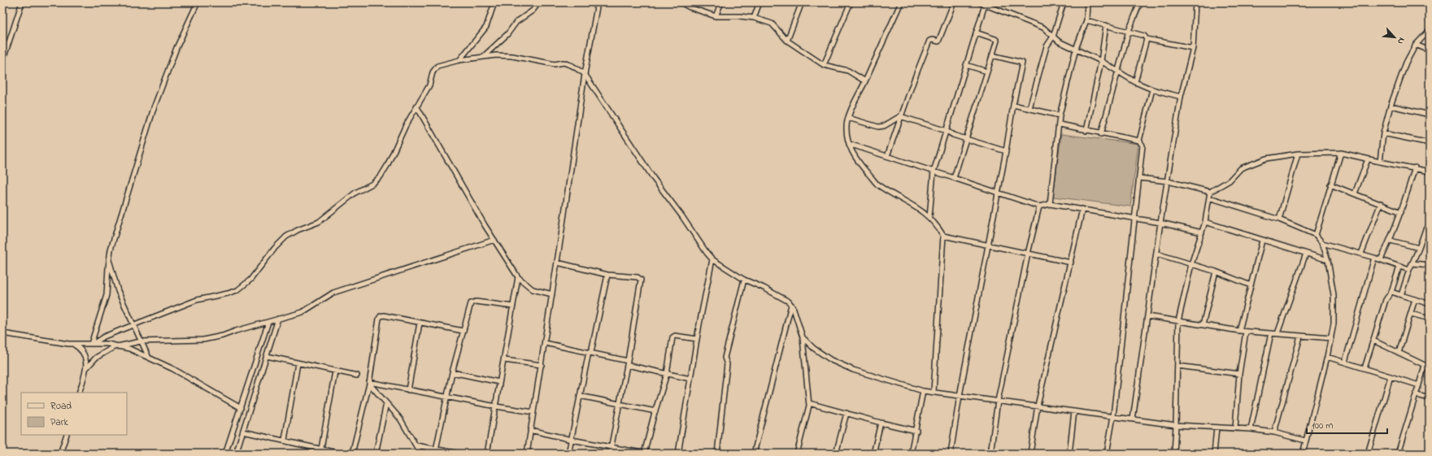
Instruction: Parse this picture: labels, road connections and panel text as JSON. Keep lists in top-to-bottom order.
{
  "legend": ["Road", "Park"],
  "scale_bar": "100 m",
  "north": "bottom right"
}
